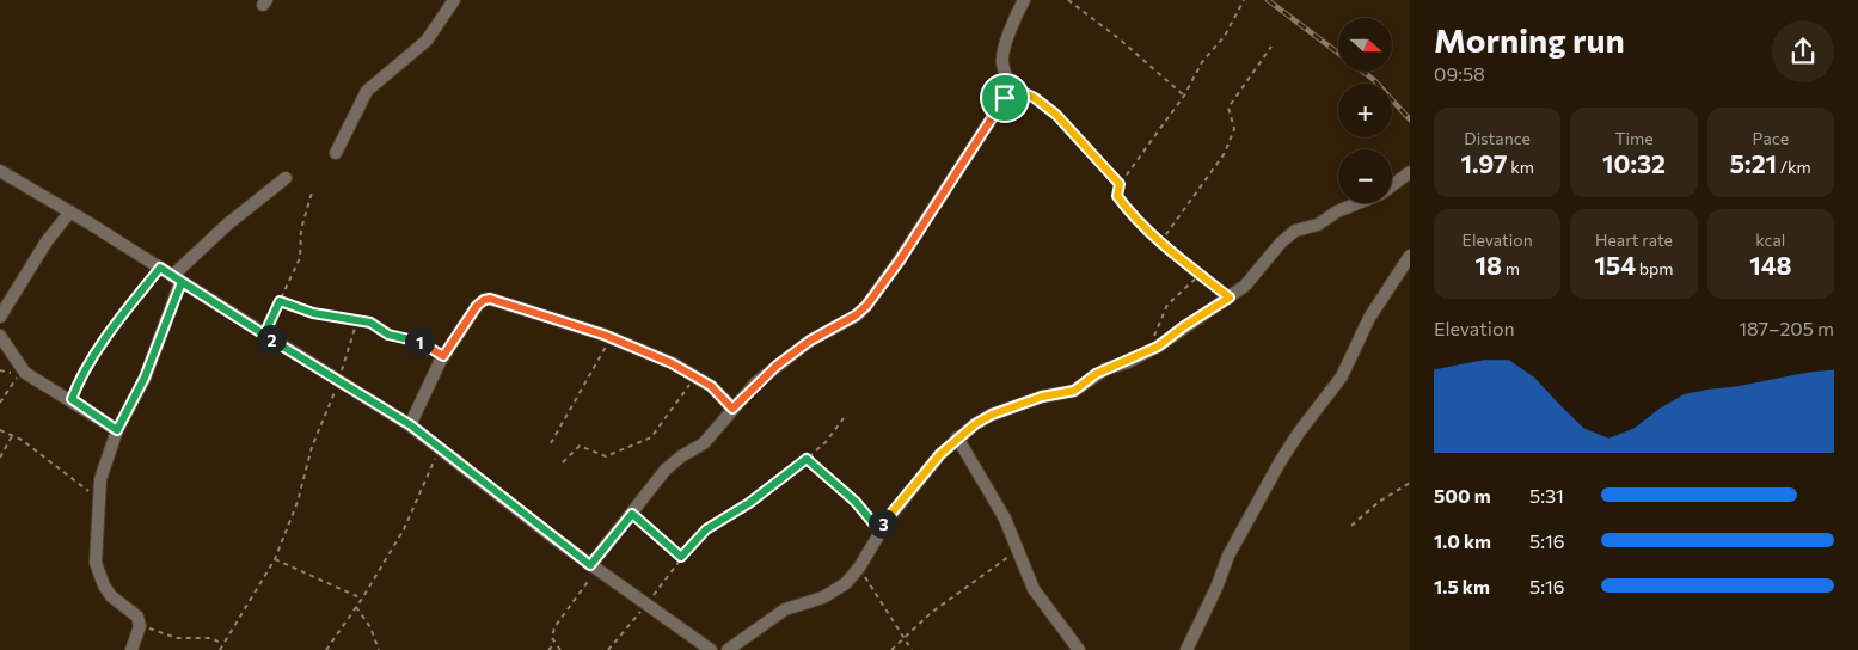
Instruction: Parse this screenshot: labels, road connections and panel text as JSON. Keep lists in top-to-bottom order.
{
  "north": "right",
  "page": {
    "heading": ["Morning run", "09:58"],
    "map_buttons": ["+", "−"],
    "stats": [
      ["Distance", "1.97 km"],
      ["Time", "10:32"],
      ["Pace", "5:21 /km"],
      ["Elevation", "18 m"],
      ["Heart rate", "154 bpm"],
      ["kcal", "148"]
    ],
    "chart": ["Elevation", "187–205 m"],
    "pins": ["2", "1", "3"],
    "list": [
      {
        "name": "500 m",
        "note": "5:31"
      },
      {
        "name": "1.0 km",
        "note": "5:16"
      },
      {
        "name": "1.5 km",
        "note": "5:16"
      }
    ]
  }
}
